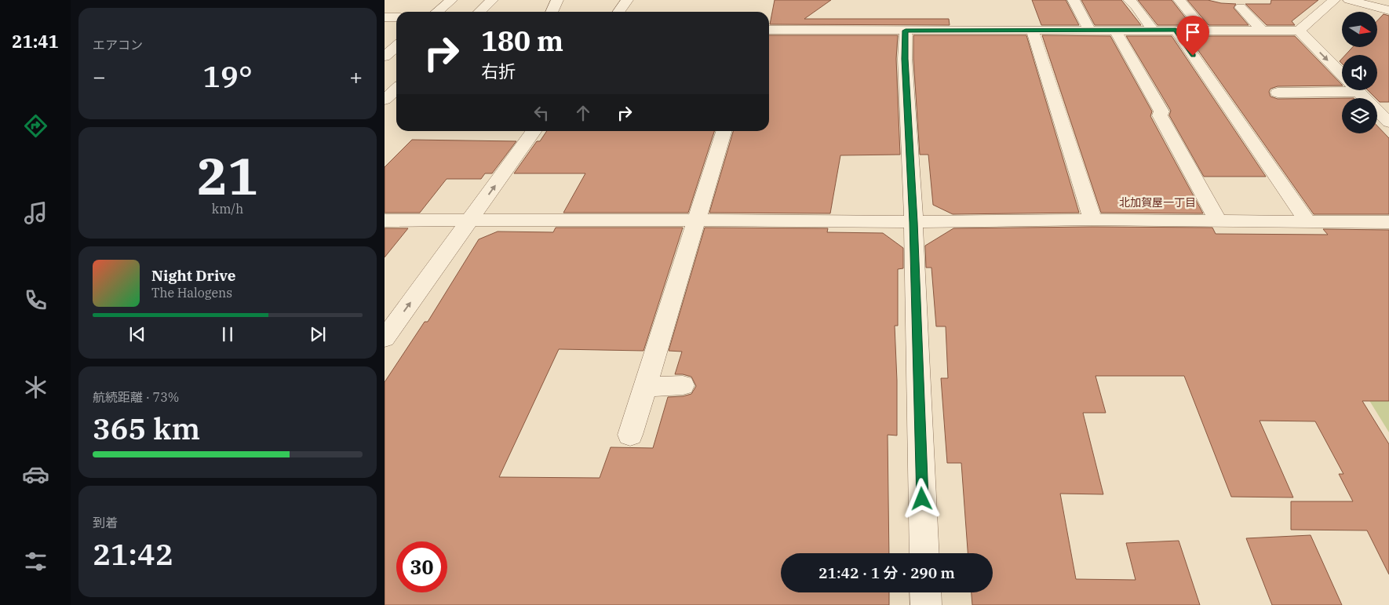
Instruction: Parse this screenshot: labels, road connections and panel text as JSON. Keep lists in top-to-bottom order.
{
  "districts": ["北加賀屋一丁目"],
  "north": "right",
  "page": {
    "tabs": "21:41",
    "tile": [
      "エアコン",
      ["21", "km/h"],
      ["航続距離 · 73%", "365 km"],
      ["到着", "21:42"]
    ],
    "turn": ["180 m", "右折"],
    "heat": ["−", "19°", "+"],
    "song": ["Night Drive", "The Halogens"],
    "limit": "30",
    "trip": "21:42 · 1 分 · 290 m"
  }
}
